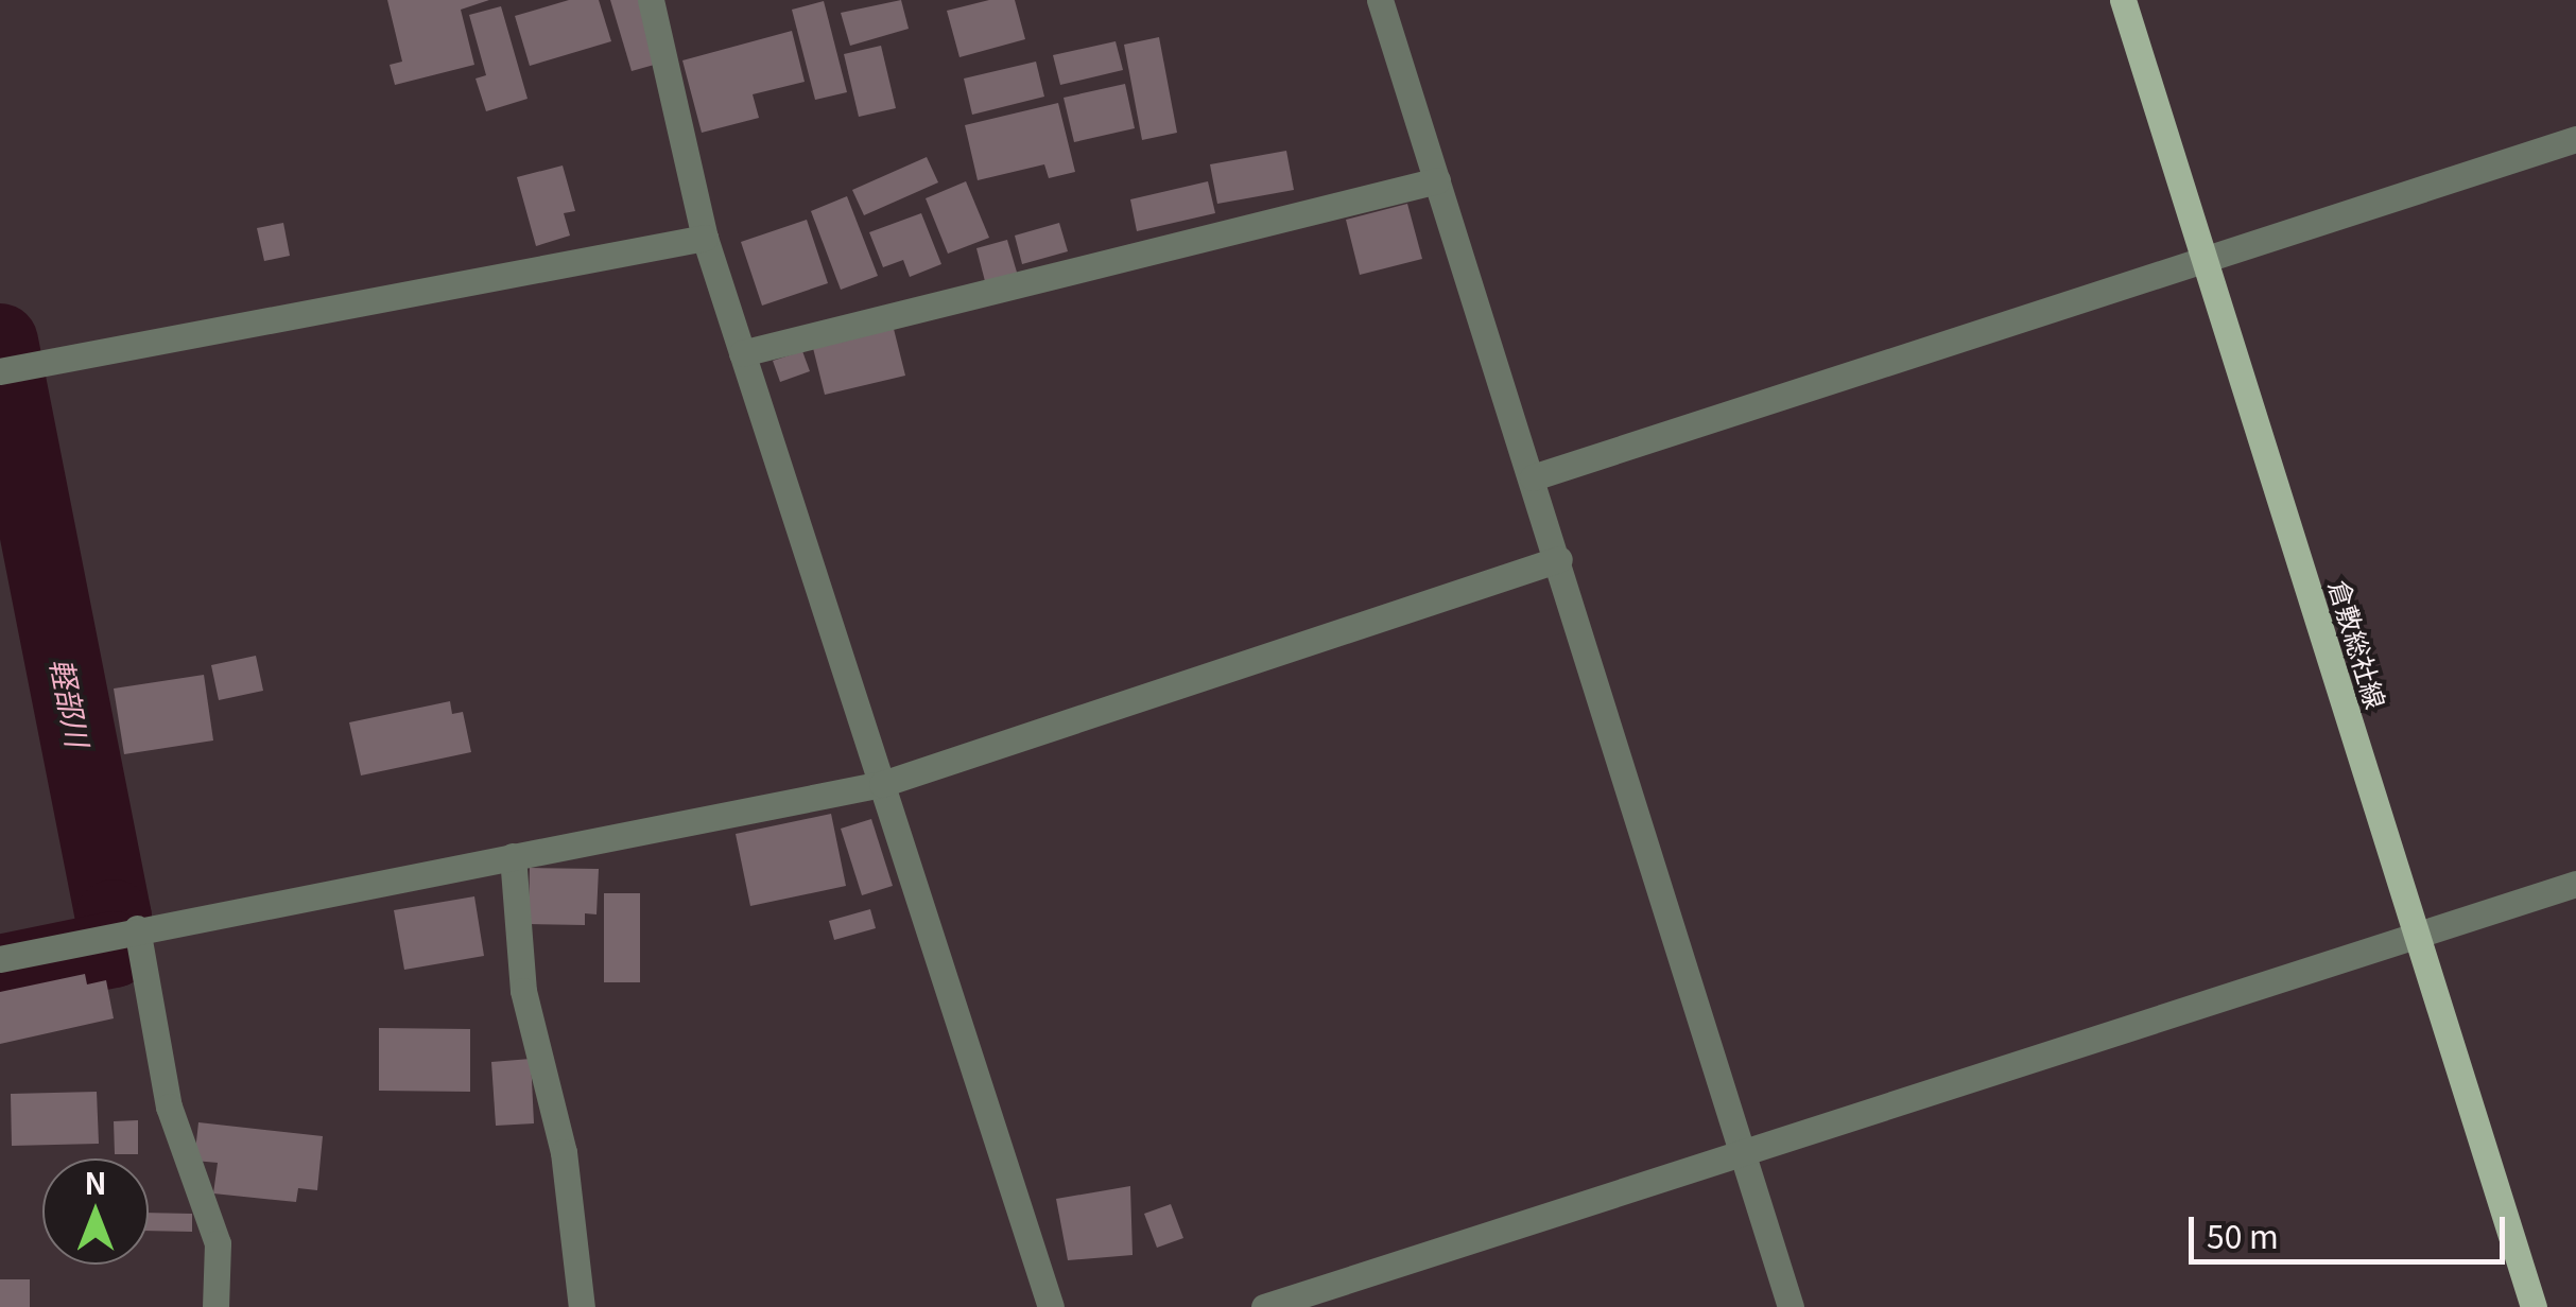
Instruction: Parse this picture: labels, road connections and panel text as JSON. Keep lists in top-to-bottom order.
{
  "streets": {
    "main road": ["倉敷総社線"]
  },
  "water": ["軽部川"],
  "scale_bar": "50 m",
  "north": "top"
}
